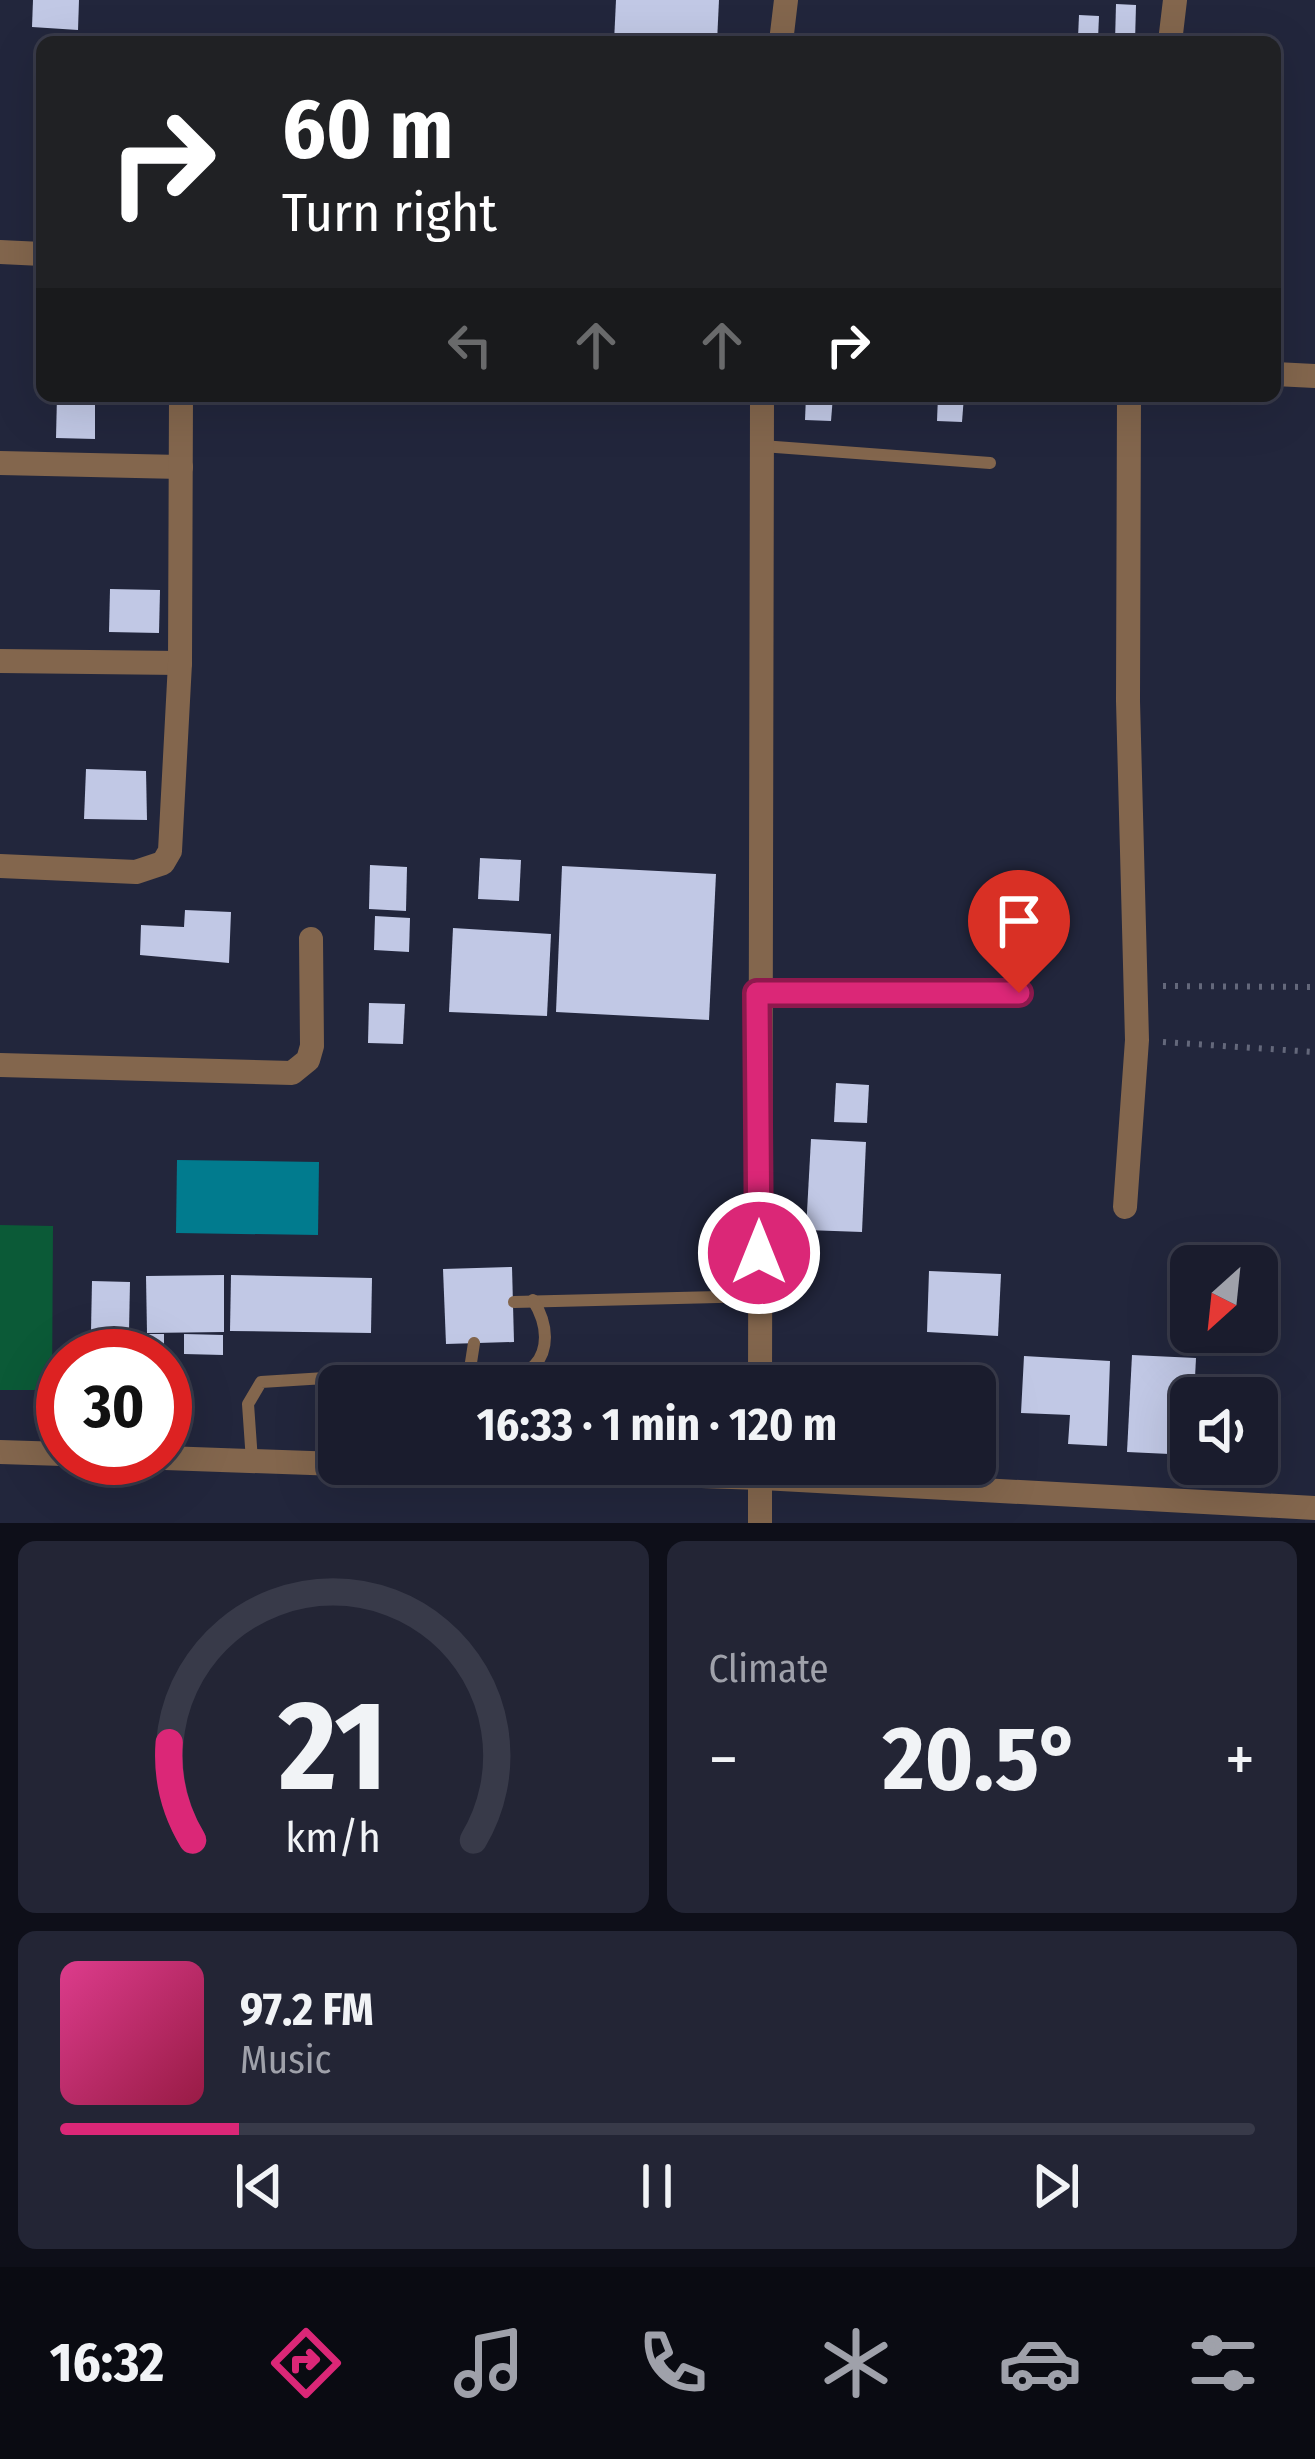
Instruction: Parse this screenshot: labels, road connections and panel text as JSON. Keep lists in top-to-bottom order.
{
  "north": "bottom left",
  "page": {
    "turn": ["60 m", "Turn right"],
    "limit": "30",
    "trip": "16:33 · 1 min · 120 m",
    "tile": "Climate",
    "heat": ["−", "20.5°", "+"],
    "song": ["97.2 FM", "Music"],
    "tabs": "16:32",
    "gauge": ["21", "km/h"]
  }
}
